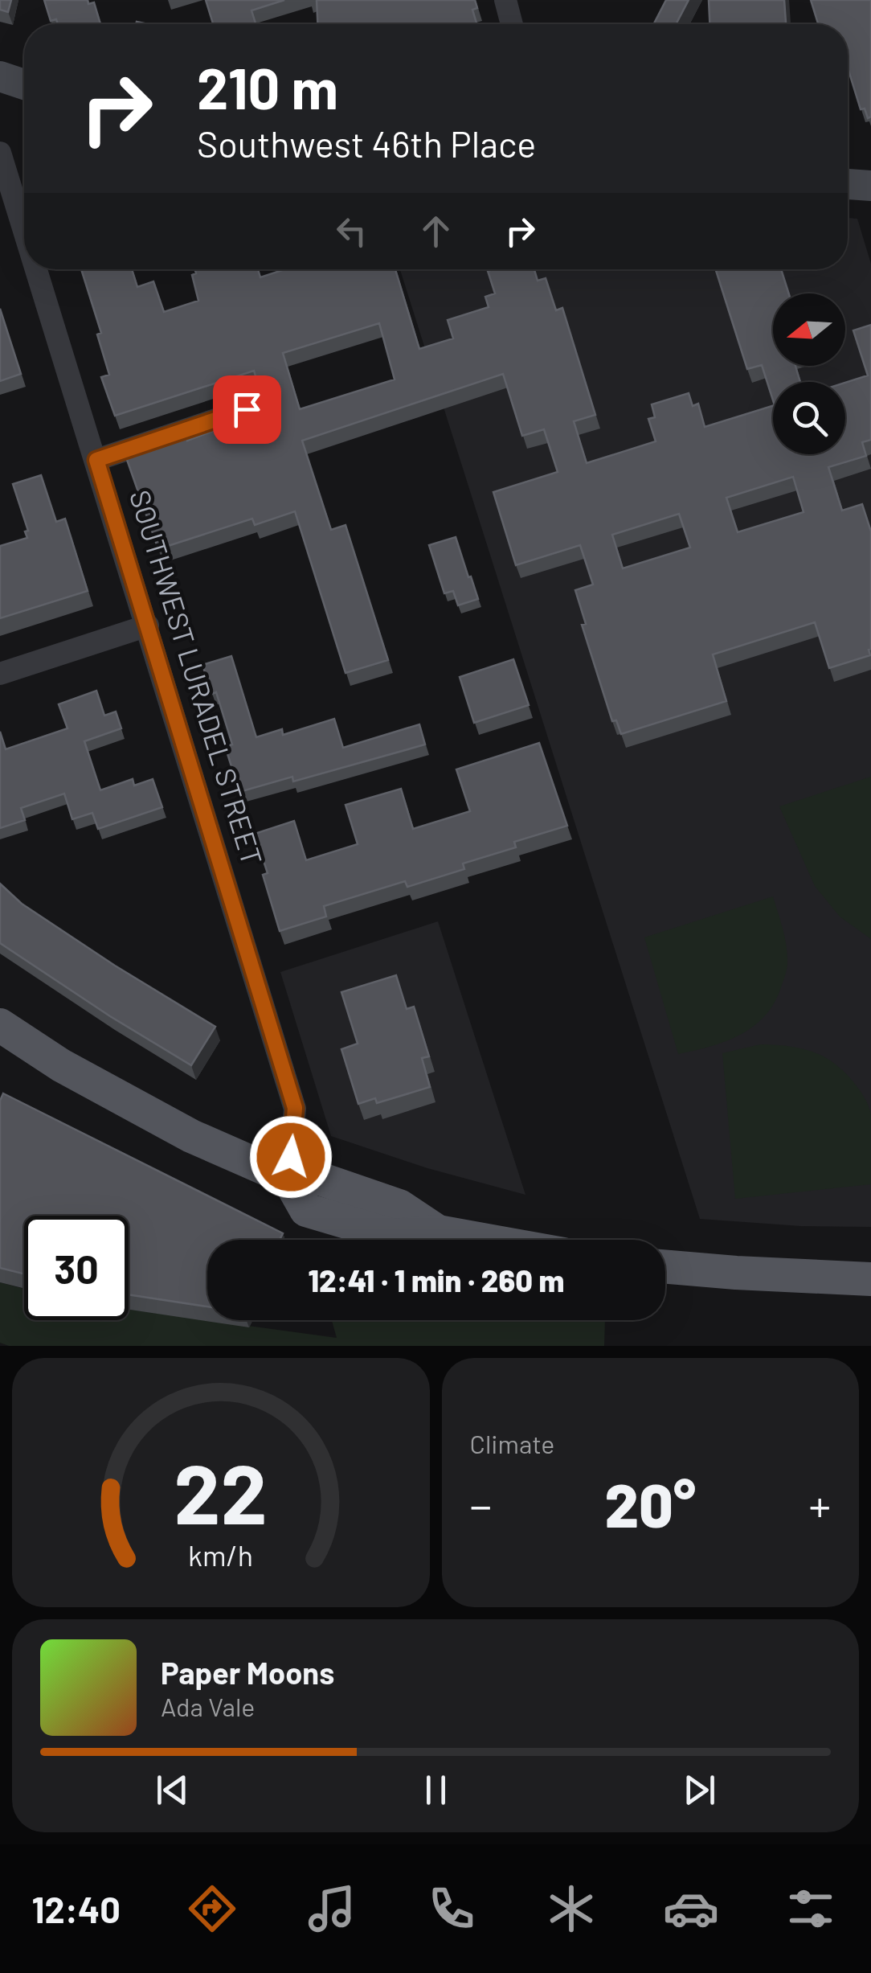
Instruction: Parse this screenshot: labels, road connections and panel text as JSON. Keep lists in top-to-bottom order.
{
  "streets": {
    "street": ["SOUTHWEST LURADEL STREET"]
  },
  "north": "left",
  "page": {
    "turn": ["210 m", "Southwest 46th Place"],
    "limit": "30",
    "trip": "12:41 · 1 min · 260 m",
    "tile": "Climate",
    "heat": ["−", "20°", "+"],
    "song": ["Paper Moons", "Ada Vale"],
    "tabs": "12:40",
    "gauge": ["22", "km/h"]
  }
}
